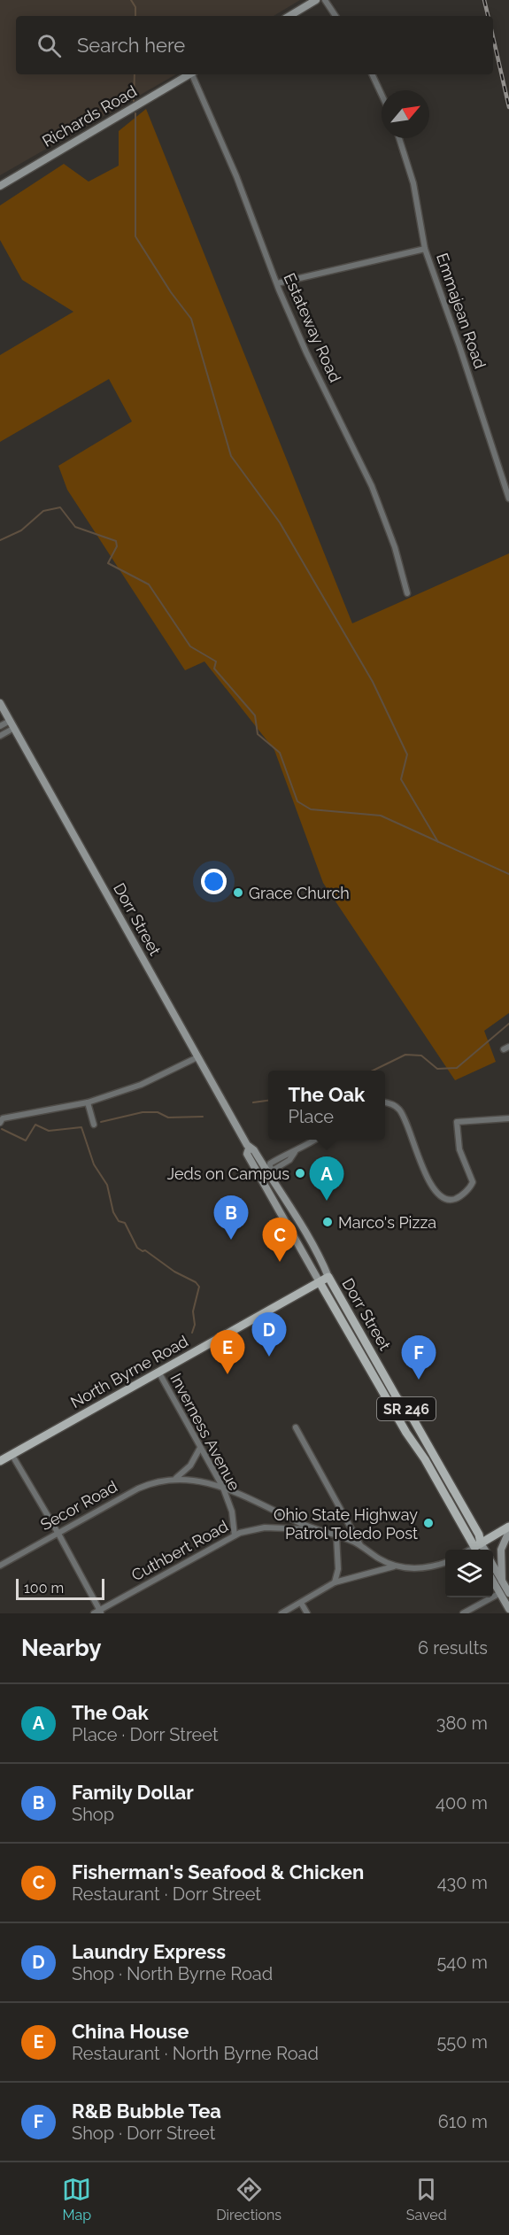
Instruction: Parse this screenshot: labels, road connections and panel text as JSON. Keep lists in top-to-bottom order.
{
  "streets": {
    "main road": [
      "Richards Road",
      "Dorr Street",
      "North Byrne Road",
      "SR 246"
    ],
    "street": [
      "Emmajean Road",
      "Estateway Road",
      "Inverness Avenue",
      "Secor Road",
      "Cuthbert Road"
    ]
  },
  "crossings": [
    ["Dorr Street", "North Byrne Road"],
    ["North Byrne Road", "Inverness Avenue"],
    ["Inverness Avenue", "Secor Road"],
    ["Inverness Avenue", "Cuthbert Road"],
    ["Secor Road", "Cuthbert Road"]
  ],
  "places": [
    "Grace Church",
    "Jeds on Campus",
    "Marco's Pizza",
    "Ohio State Highway Patrol Toledo Post"
  ],
  "scale_bar": "100 m",
  "north": "top right",
  "page": {
    "search": "Search here",
    "popup": ["The Oak", "Place"],
    "pins": [
      "A",
      "B",
      "C",
      "D",
      "E",
      "F"
    ],
    "scale": "100 m",
    "heading": ["Nearby", "6 results"],
    "list": [
      {
        "mark": "A",
        "name": "The Oak",
        "note": "Place · Dorr Street",
        "value": "380 m"
      },
      {
        "mark": "B",
        "name": "Family Dollar",
        "note": "Shop",
        "value": "400 m"
      },
      {
        "mark": "C",
        "name": "Fisherman's Seafood & Chicken",
        "note": "Restaurant · Dorr Street",
        "value": "430 m"
      },
      {
        "mark": "D",
        "name": "Laundry Express",
        "note": "Shop · North Byrne Road",
        "value": "540 m"
      },
      {
        "mark": "E",
        "name": "China House",
        "note": "Restaurant · North Byrne Road",
        "value": "550 m"
      },
      {
        "mark": "F",
        "name": "R&B Bubble Tea",
        "note": "Shop · Dorr Street",
        "value": "610 m"
      }
    ],
    "nav": ["Map", "Directions", "Saved"]
  }
}
